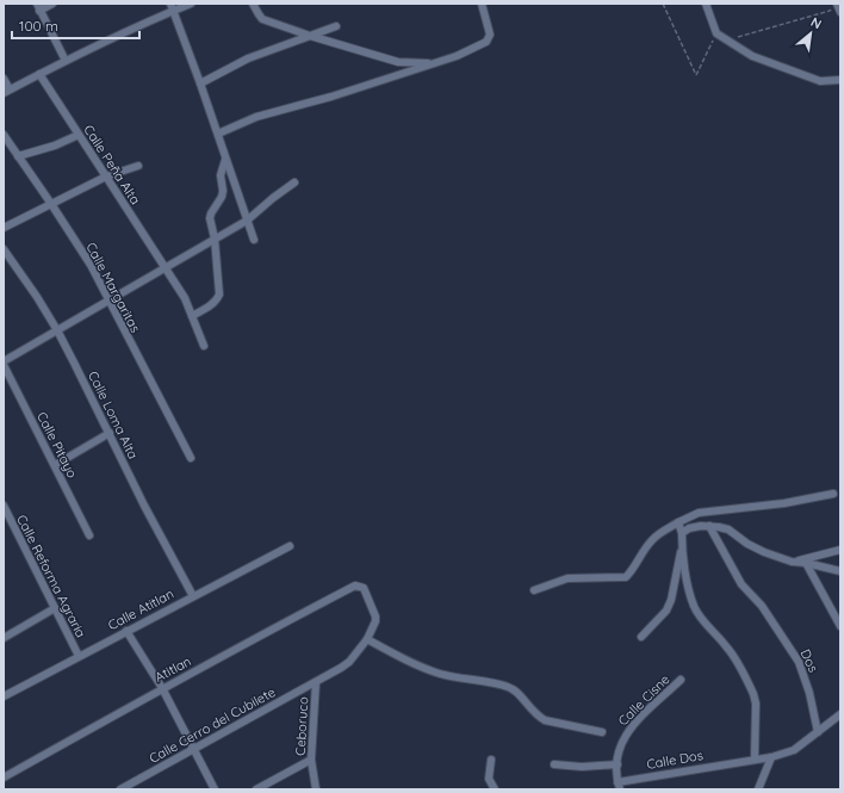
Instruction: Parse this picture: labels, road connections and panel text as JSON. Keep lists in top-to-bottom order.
{
  "streets": {
    "street": [
      "Calle Peña Alta",
      "Calle Margaritas",
      "Calle Loma Alta",
      "Calle Pitayo",
      "Calle Reforma Agraria",
      "Calle Atitlan",
      "Dos",
      "Atitlan",
      "Calle Cisne",
      "Calle Cerro del Cubilete",
      "Ceboruco",
      "Calle Dos"
    ]
  },
  "crossings": [
    ["Calle Loma Alta", "Calle Atitlan"],
    ["Calle Reforma Agraria", "Calle Atitlan"],
    ["Dos", "Calle Dos"],
    ["Atitlan", "Ceboruco"],
    ["Calle Cisne", "Calle Dos"],
    ["Calle Cerro del Cubilete", "Ceboruco"]
  ],
  "scale_bar": "100 m",
  "north": "top right"
}
